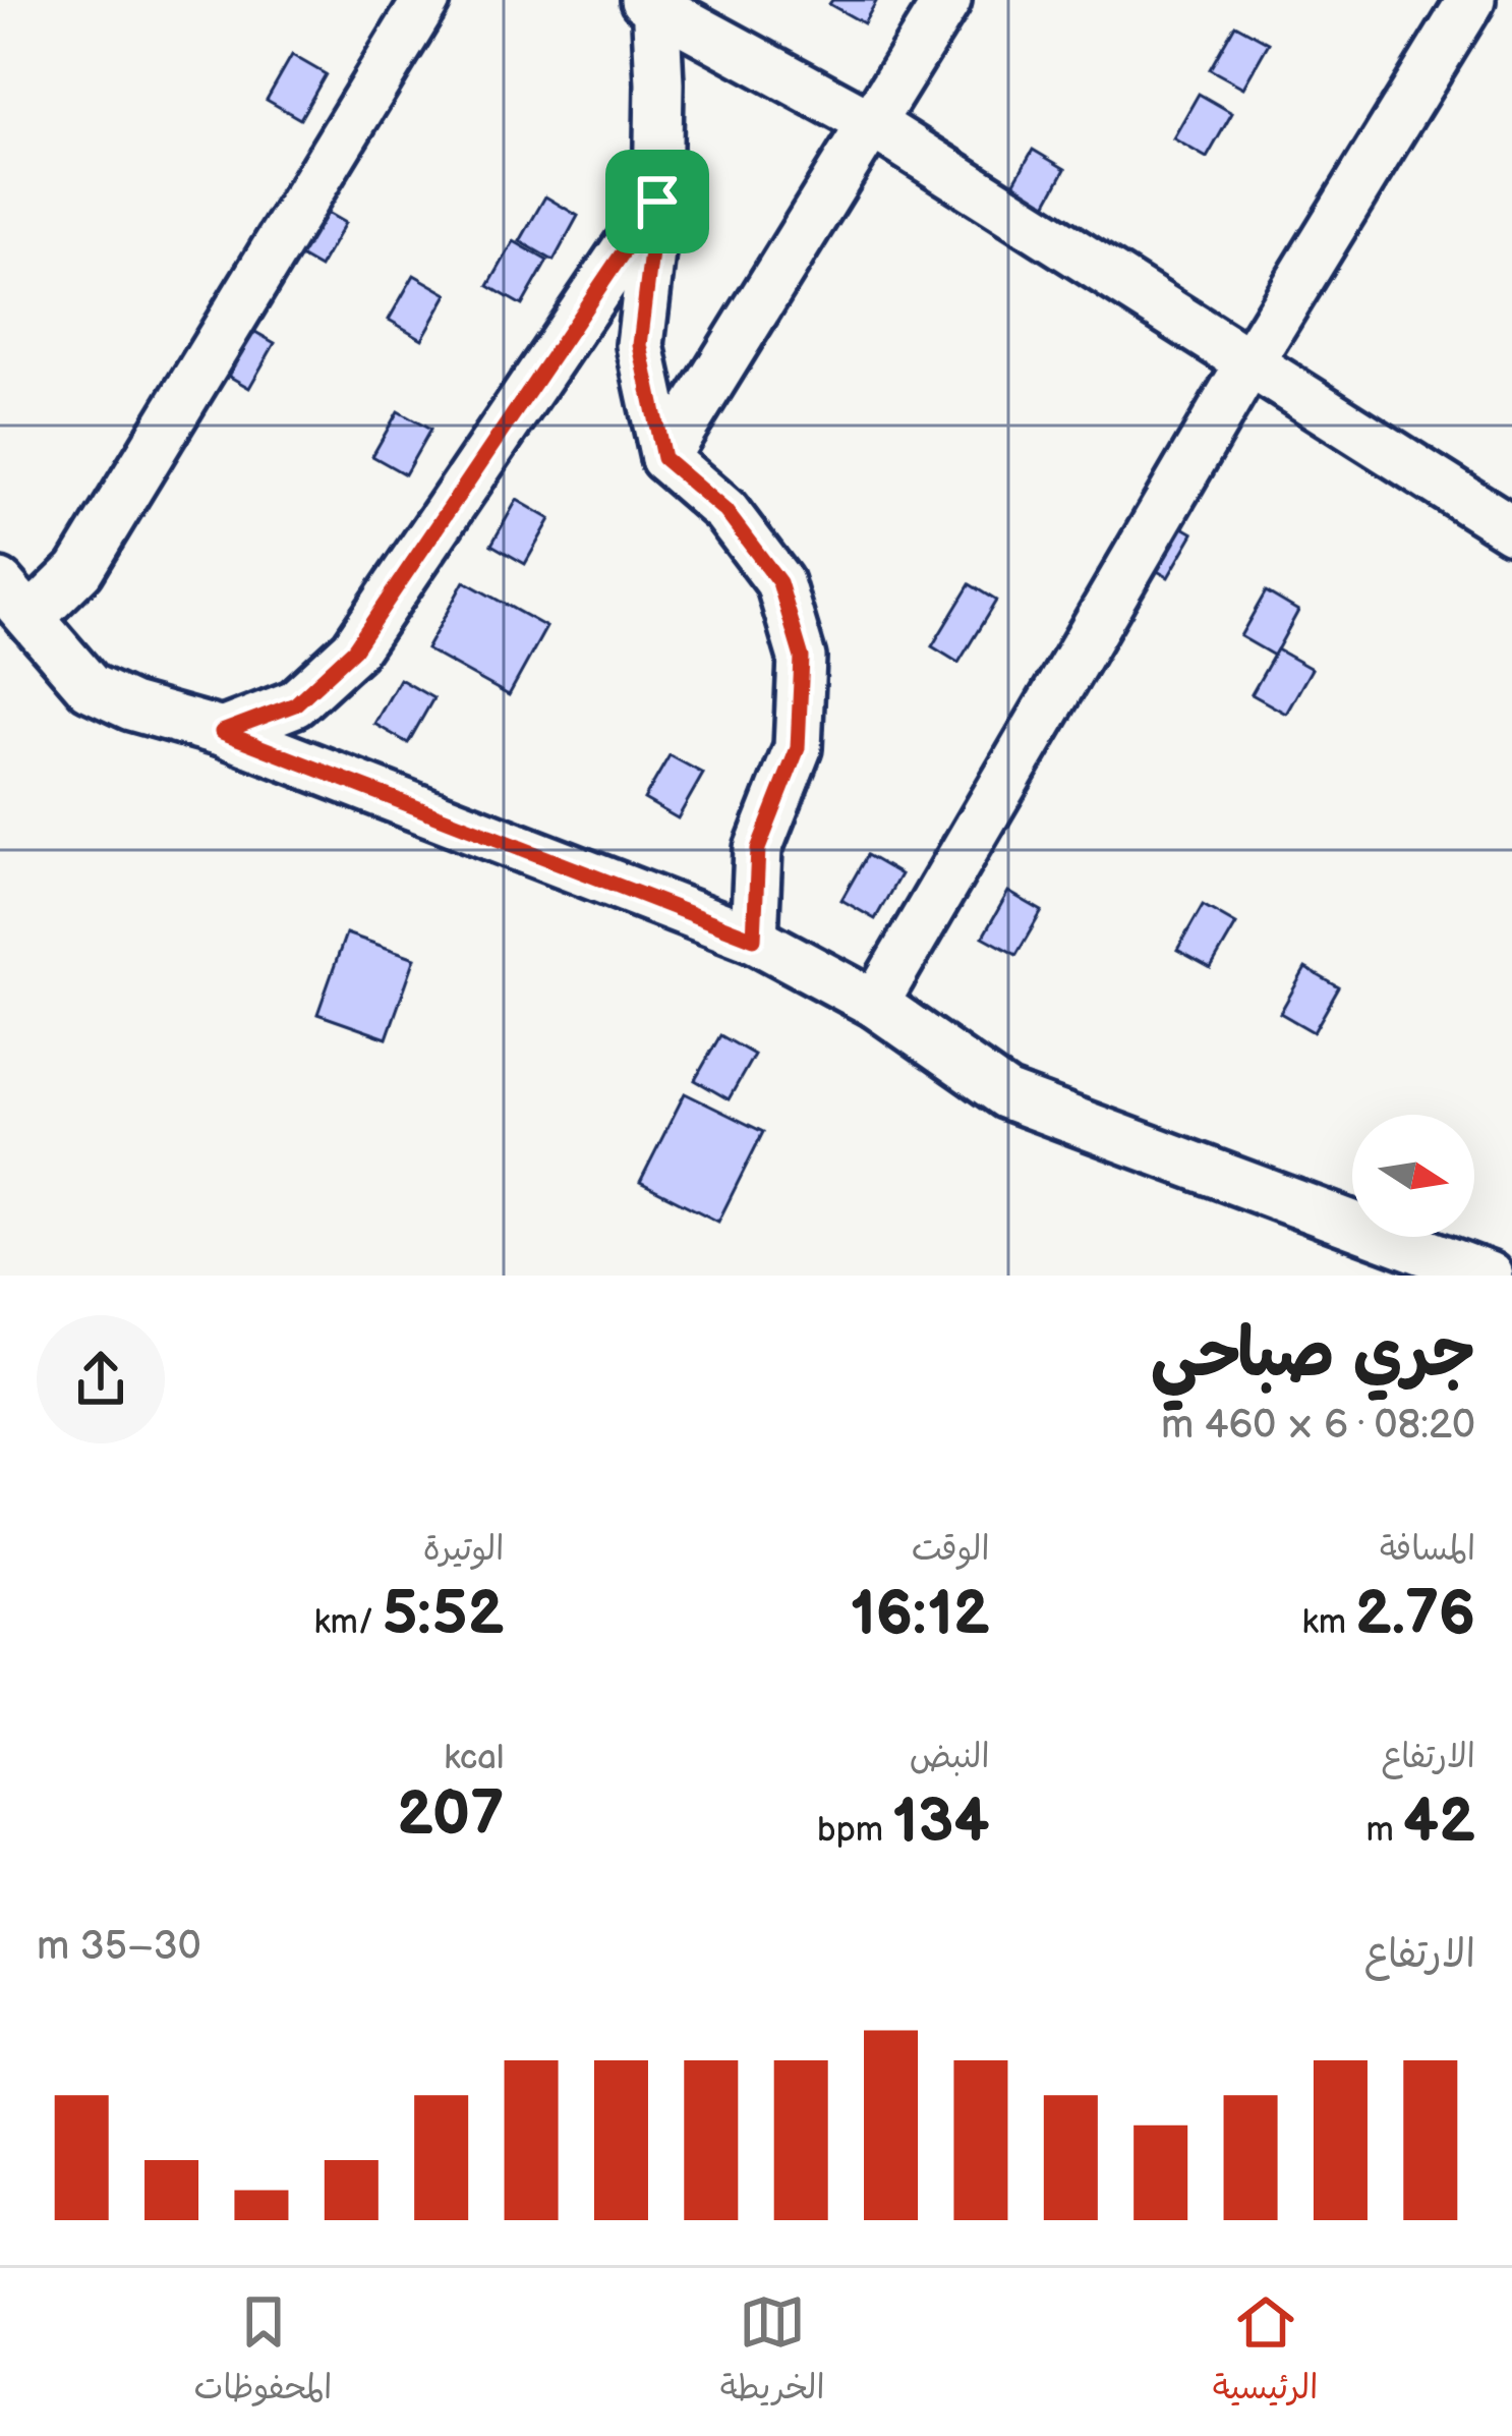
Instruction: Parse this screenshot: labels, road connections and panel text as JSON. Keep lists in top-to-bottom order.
{
  "north": "right",
  "page": {
    "heading": ["جري صباحي", "08:20 · 6 × 460 m"],
    "stats": [
      ["المسافة", "2.76 km"],
      ["الوقت", "16:12"],
      ["الوتيرة", "5:52 /km"],
      ["الارتفاع", "42 m"],
      ["النبض", "134 bpm"],
      ["kcal", "207"]
    ],
    "chart": ["الارتفاع", "30–35 m"],
    "tabs": ["الرئيسية", "الخريطة", "المحفوظات"]
  }
}
